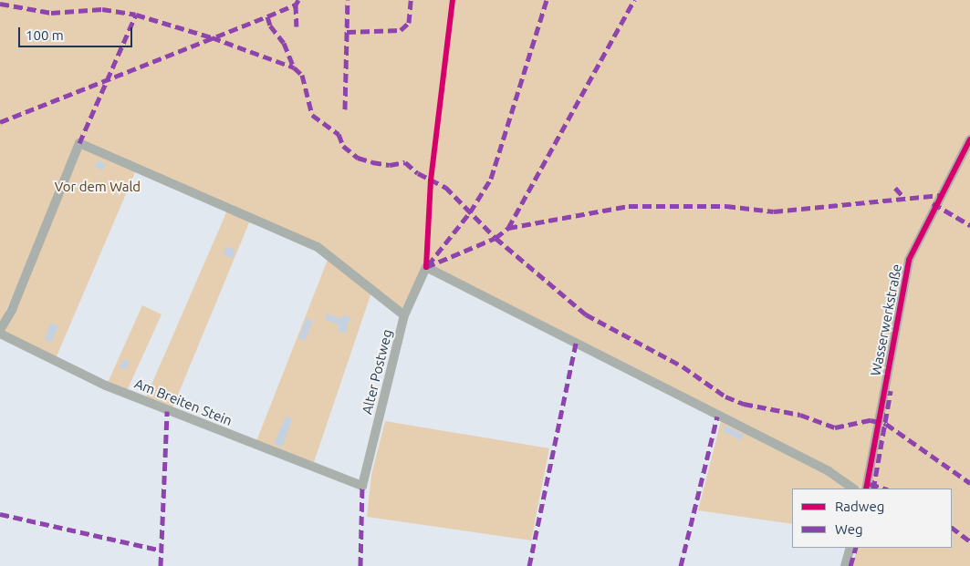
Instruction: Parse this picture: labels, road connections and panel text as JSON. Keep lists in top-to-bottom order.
{
  "streets": {
    "street": ["Wasserwerkstraße", "Alter Postweg", "Am Breiten Stein"]
  },
  "crossings": [
    ["Alter Postweg", "Am Breiten Stein"]
  ],
  "parks": ["Vor dem Wald"],
  "legend": ["Radweg", "Weg"],
  "scale_bar": "100 m"
}
